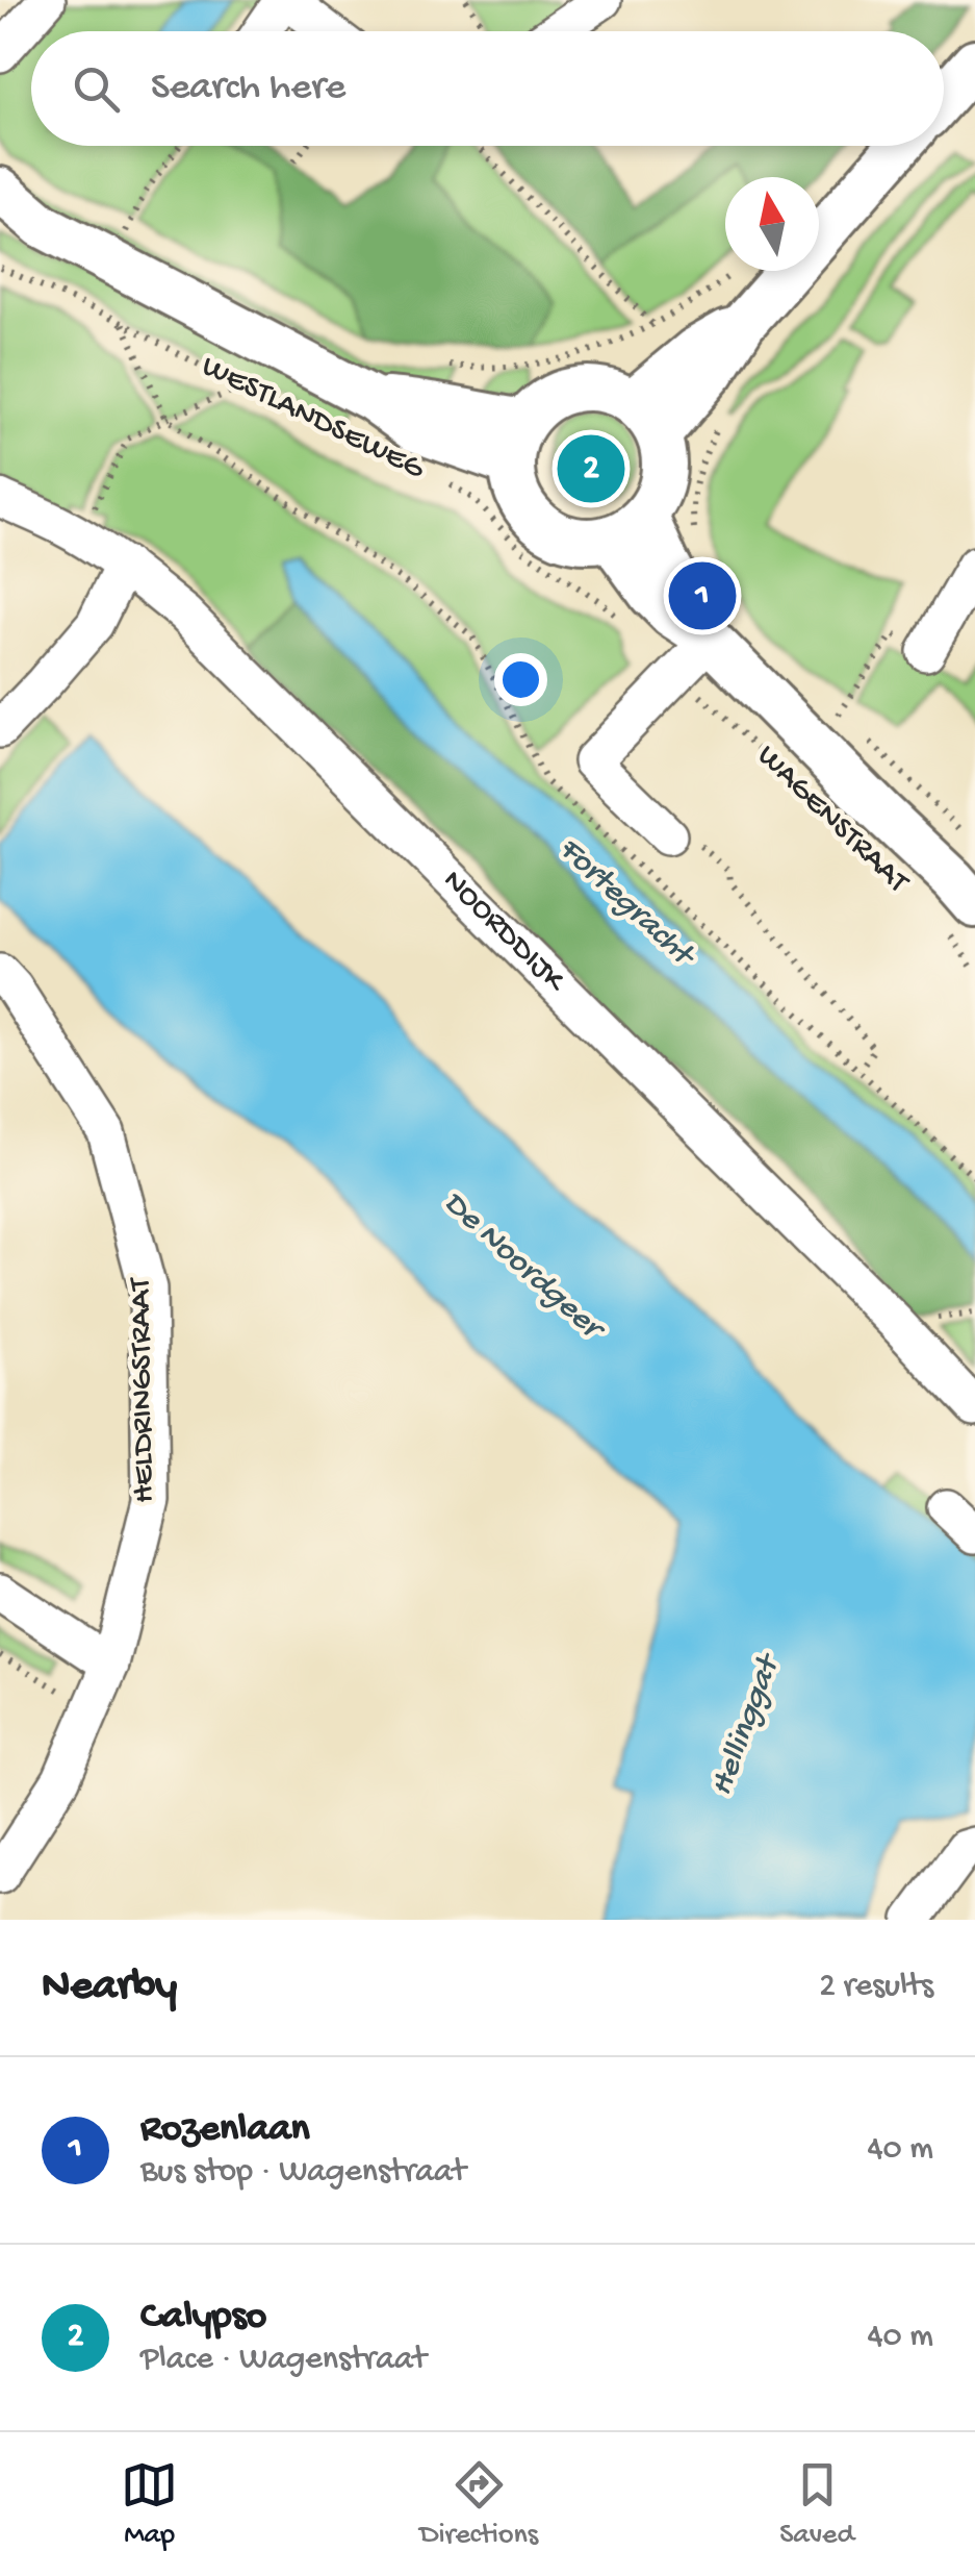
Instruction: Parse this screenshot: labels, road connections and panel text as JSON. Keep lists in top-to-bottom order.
{
  "streets": {
    "street": [
      "WESTLANDSEWEG",
      "WAGENSTRAAT",
      "NOORDDIJK",
      "HELDRINGSTRAAT"
    ]
  },
  "crossings": [
    ["WESTLANDSEWEG", "WAGENSTRAAT"]
  ],
  "water": ["Fortegracht", "De Noordgeer", "Hellinggat"],
  "north": "top",
  "page": {
    "search": "Search here",
    "pins": ["2", "1"],
    "heading": ["Nearby", "2 results"],
    "list": [
      {
        "mark": "1",
        "name": "Rozenlaan",
        "note": "Bus stop · Wagenstraat",
        "value": "40 m"
      },
      {
        "mark": "2",
        "name": "Calypso",
        "note": "Place · Wagenstraat",
        "value": "40 m"
      }
    ],
    "nav": ["Map", "Directions", "Saved"]
  }
}
